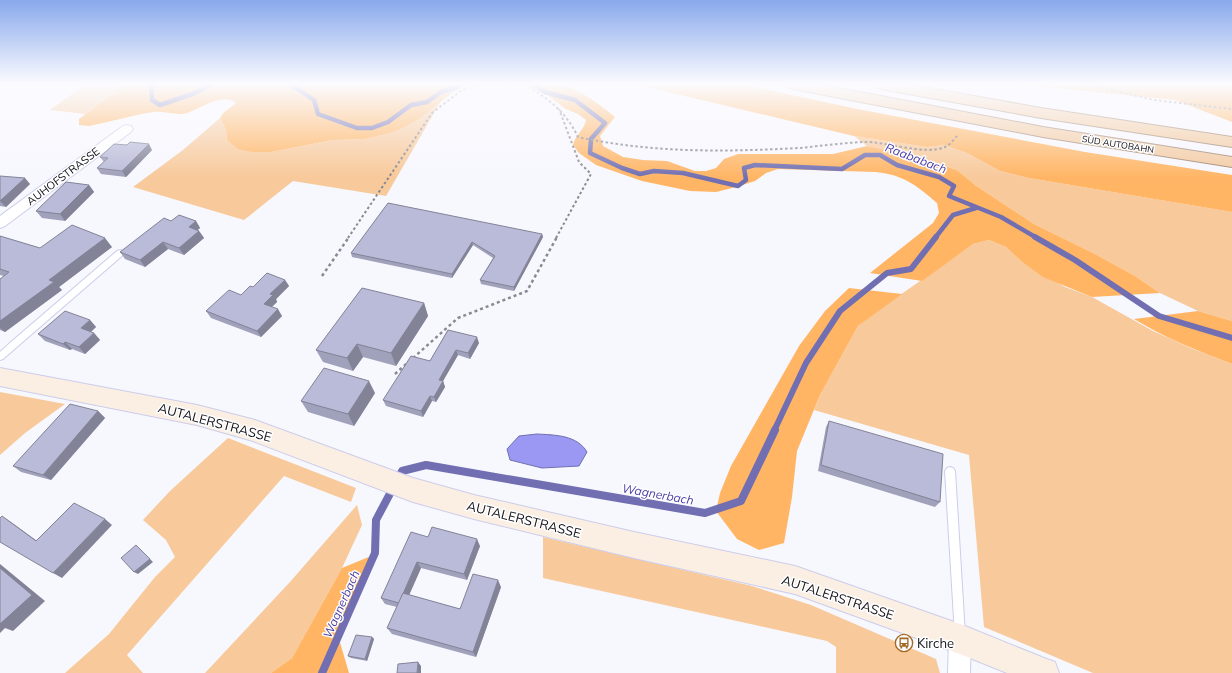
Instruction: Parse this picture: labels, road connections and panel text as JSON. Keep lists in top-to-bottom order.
{
  "streets": {
    "highway": ["SÜD AUTOBAHN"],
    "main road": ["AUTALERSTRASSE"],
    "street": ["AUHOFSTRASSE"]
  },
  "water": ["Raababach", "Wagnerbach"],
  "places": {
    "bus stop": ["Kirche"]
  }
}
